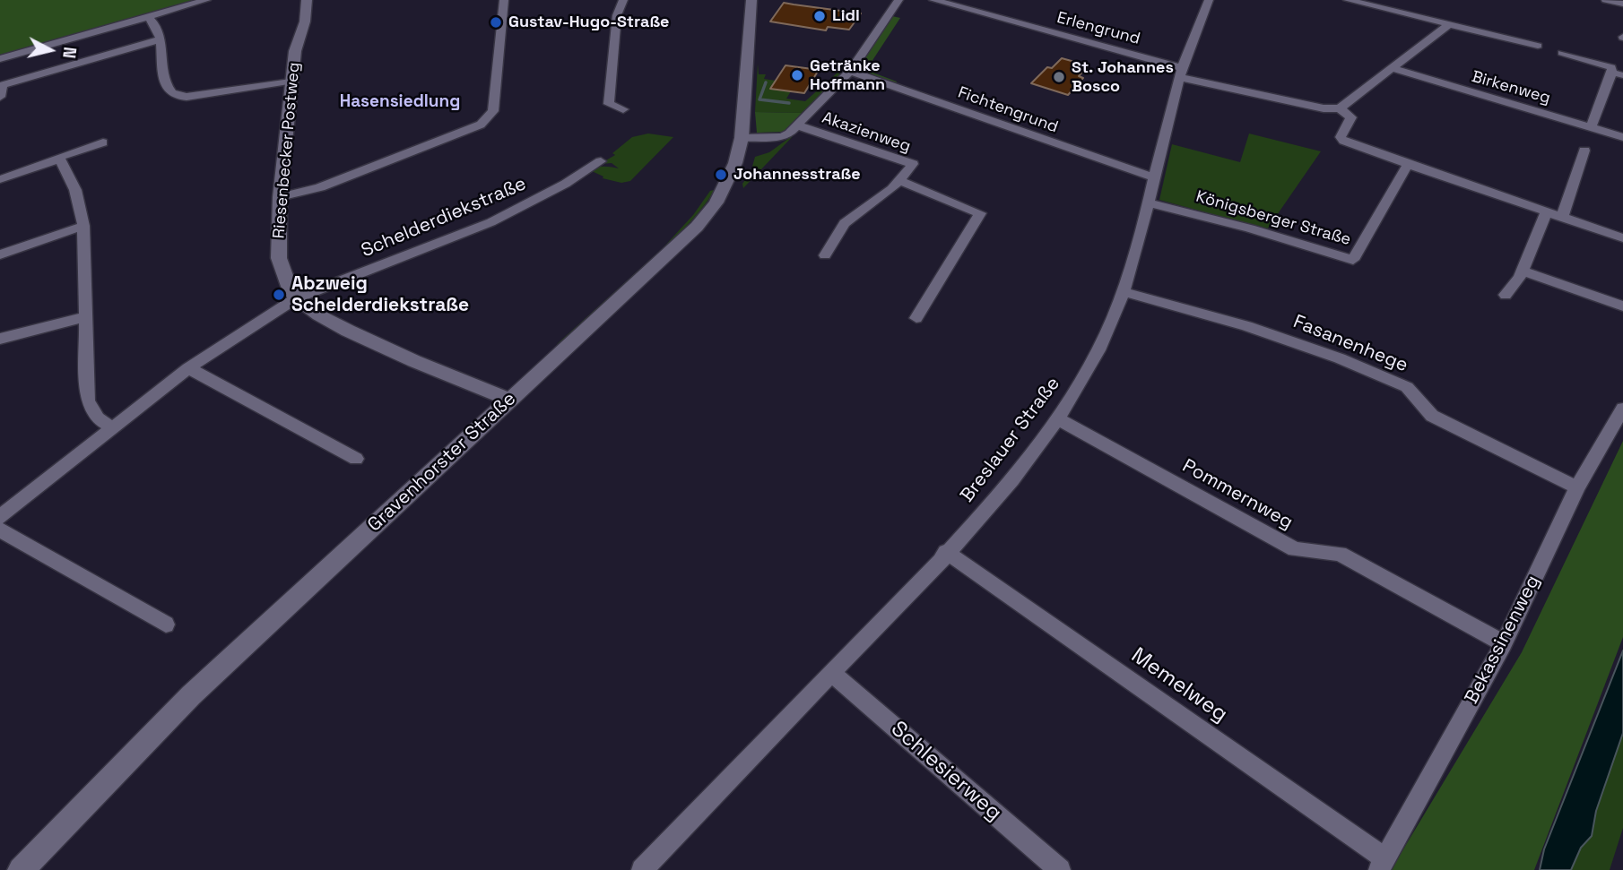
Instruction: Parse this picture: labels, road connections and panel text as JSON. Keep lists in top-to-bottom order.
{
  "streets": {
    "main road": ["Riesenbecker Postweg", "Gravenhorster Straße"],
    "street": [
      "Erlengrund",
      "Birkenweg",
      "Fichtengrund",
      "Akazienweg",
      "Schelderdiekstraße",
      "Königsberger Straße",
      "Fasanenhege",
      "Breslauer Straße",
      "Pommernweg",
      "Bekassinenweg",
      "Memelweg",
      "Schlesierweg"
    ]
  },
  "crossings": [
    ["Erlengrund", "Breslauer Straße"],
    ["Fichtengrund", "Breslauer Straße"],
    ["Riesenbecker Postweg", "Schelderdiekstraße"],
    ["Riesenbecker Postweg", "Gravenhorster Straße"],
    ["Königsberger Straße", "Breslauer Straße"],
    ["Fasanenhege", "Breslauer Straße"],
    ["Fasanenhege", "Bekassinenweg"],
    ["Breslauer Straße", "Pommernweg"],
    ["Breslauer Straße", "Memelweg"],
    ["Breslauer Straße", "Schlesierweg"],
    ["Pommernweg", "Bekassinenweg"],
    ["Bekassinenweg", "Memelweg"]
  ],
  "districts": ["Hasensiedlung"],
  "places": [
    "Lidl",
    "Gustav-Hugo-Straße",
    "Getränke Hoffmann",
    "St. Johannes Bosco",
    "Johannesstraße",
    "Abzweig Schelderdiekstraße"
  ],
  "north": "right"
}
